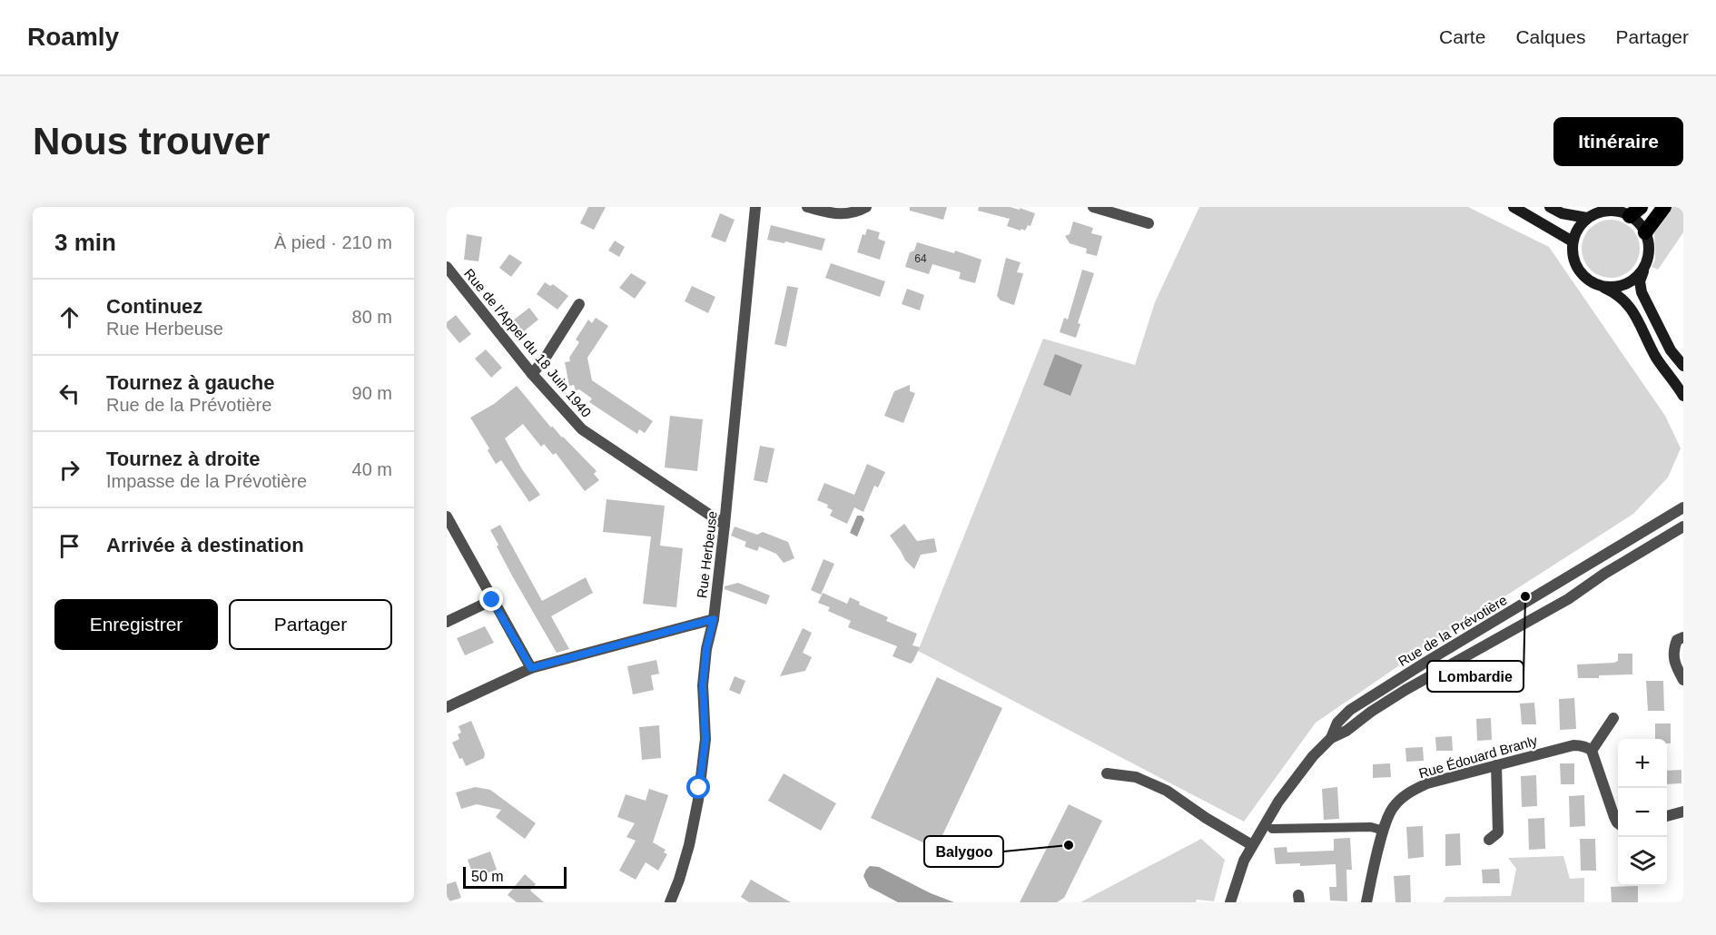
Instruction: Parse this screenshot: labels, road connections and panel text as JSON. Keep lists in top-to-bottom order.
{
  "streets": {
    "street": [
      "Rue de l'Appel du 18 Juin 1940",
      "Rue Herbeuse",
      "Rue de la Prévotière",
      "Rue Édouard Branly"
    ]
  },
  "crossings": [
    ["Rue de l'Appel du 18 Juin 1940", "Rue Herbeuse"]
  ],
  "places": ["Lombardie", "Balygoo"],
  "house_numbers": ["64"],
  "scale_bar": "50 m",
  "page": {
    "header": "Roamly",
    "nav": ["Carte", "Calques", "Partager"],
    "buttons": [
      "Itinéraire",
      ["Enregistrer", "Partager"]
    ],
    "title": "Nous trouver",
    "heading": ["3 min", "À pied · 210 m"],
    "list": [
      ["Continuez", "Rue Herbeuse", "80 m"],
      ["Tournez à gauche", "Rue de la Prévotière", "90 m"],
      ["Tournez à droite", "Impasse de la Prévotière", "40 m"],
      "Arrivée à destination"
    ],
    "map_buttons": ["+", "−"],
    "scale": "50 m"
  }
}
